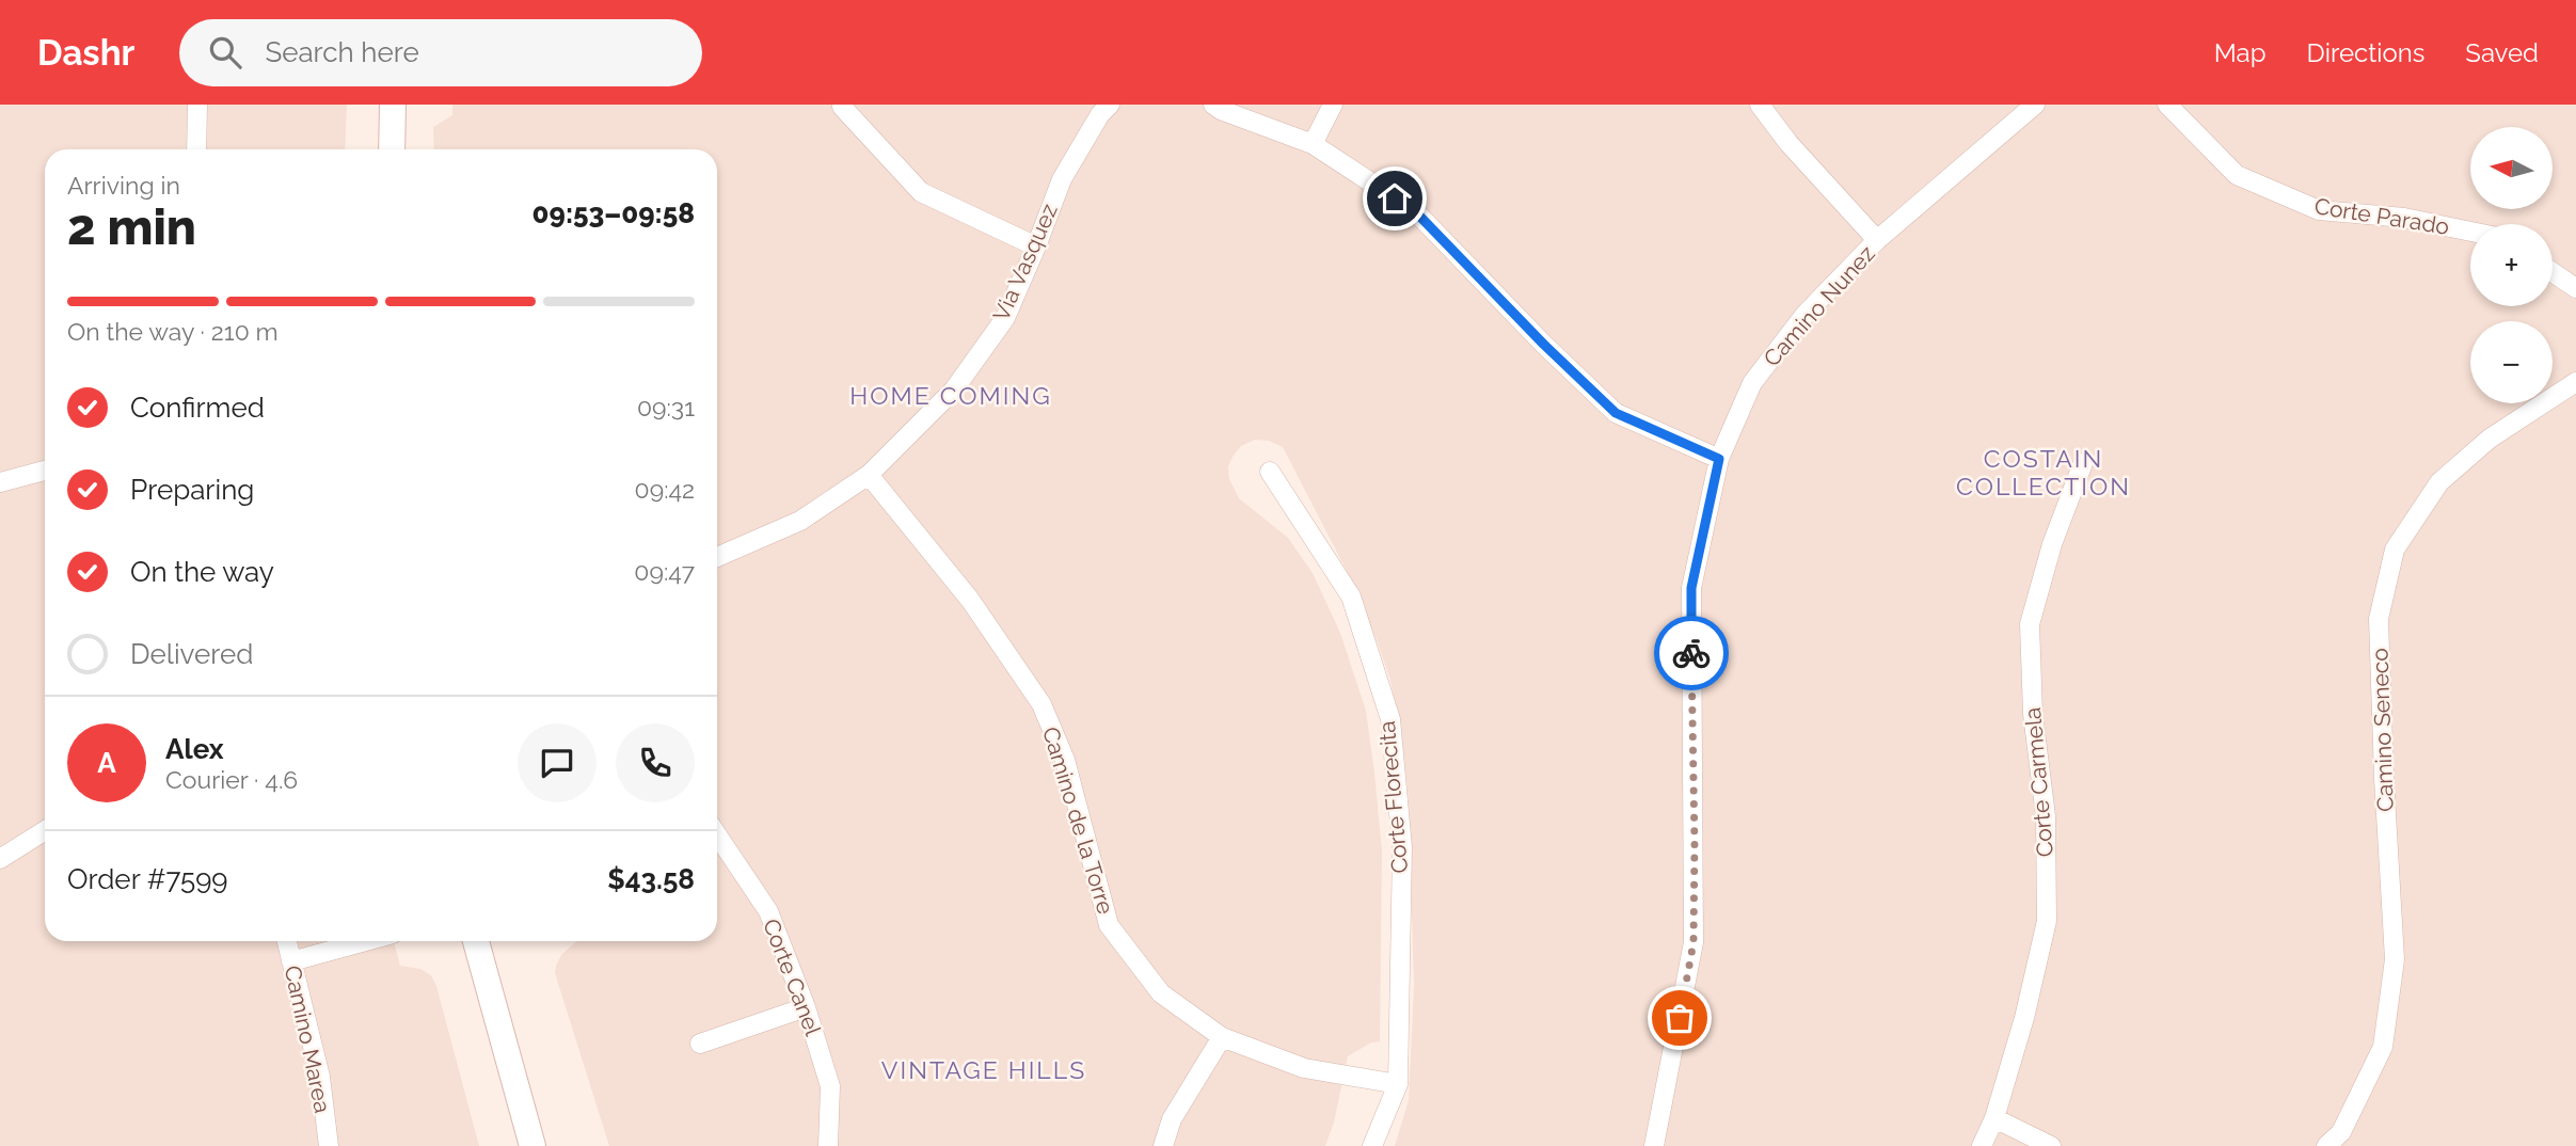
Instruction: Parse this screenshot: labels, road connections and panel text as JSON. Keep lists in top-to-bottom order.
{
  "streets": {
    "street": [
      "Corte Parado",
      "Via Vasquez",
      "Camino Nunez",
      "Camino Seneco",
      "Corte Carmela",
      "Corte Florecita",
      "Camino de la Torre",
      "Corte Canel",
      "Camino Marea"
    ]
  },
  "crossings": [
    ["Via Vasquez", "Camino de la Torre"],
    ["Corte Florecita", "Camino de la Torre"]
  ],
  "districts": ["HOME COMING", "COSTAIN COLLECTION", "VINTAGE HILLS"],
  "north": "left",
  "page": {
    "header": "Dashr",
    "search": "Search here",
    "nav": ["Map", "Directions", "Saved"],
    "map_buttons": ["+", "−"],
    "heading": ["2 min", "Arriving in", "09:53–09:58"],
    "panel": [
      "Alex",
      "Courier · 4.6",
      "Order #7599",
      "$43.58"
    ],
    "bar": "On the way · 210 m",
    "list": [
      ["Confirmed", "09:31"],
      ["Preparing", "09:42"],
      ["On the way", "09:47"],
      "Delivered"
    ],
    "round": "A"
  }
}
